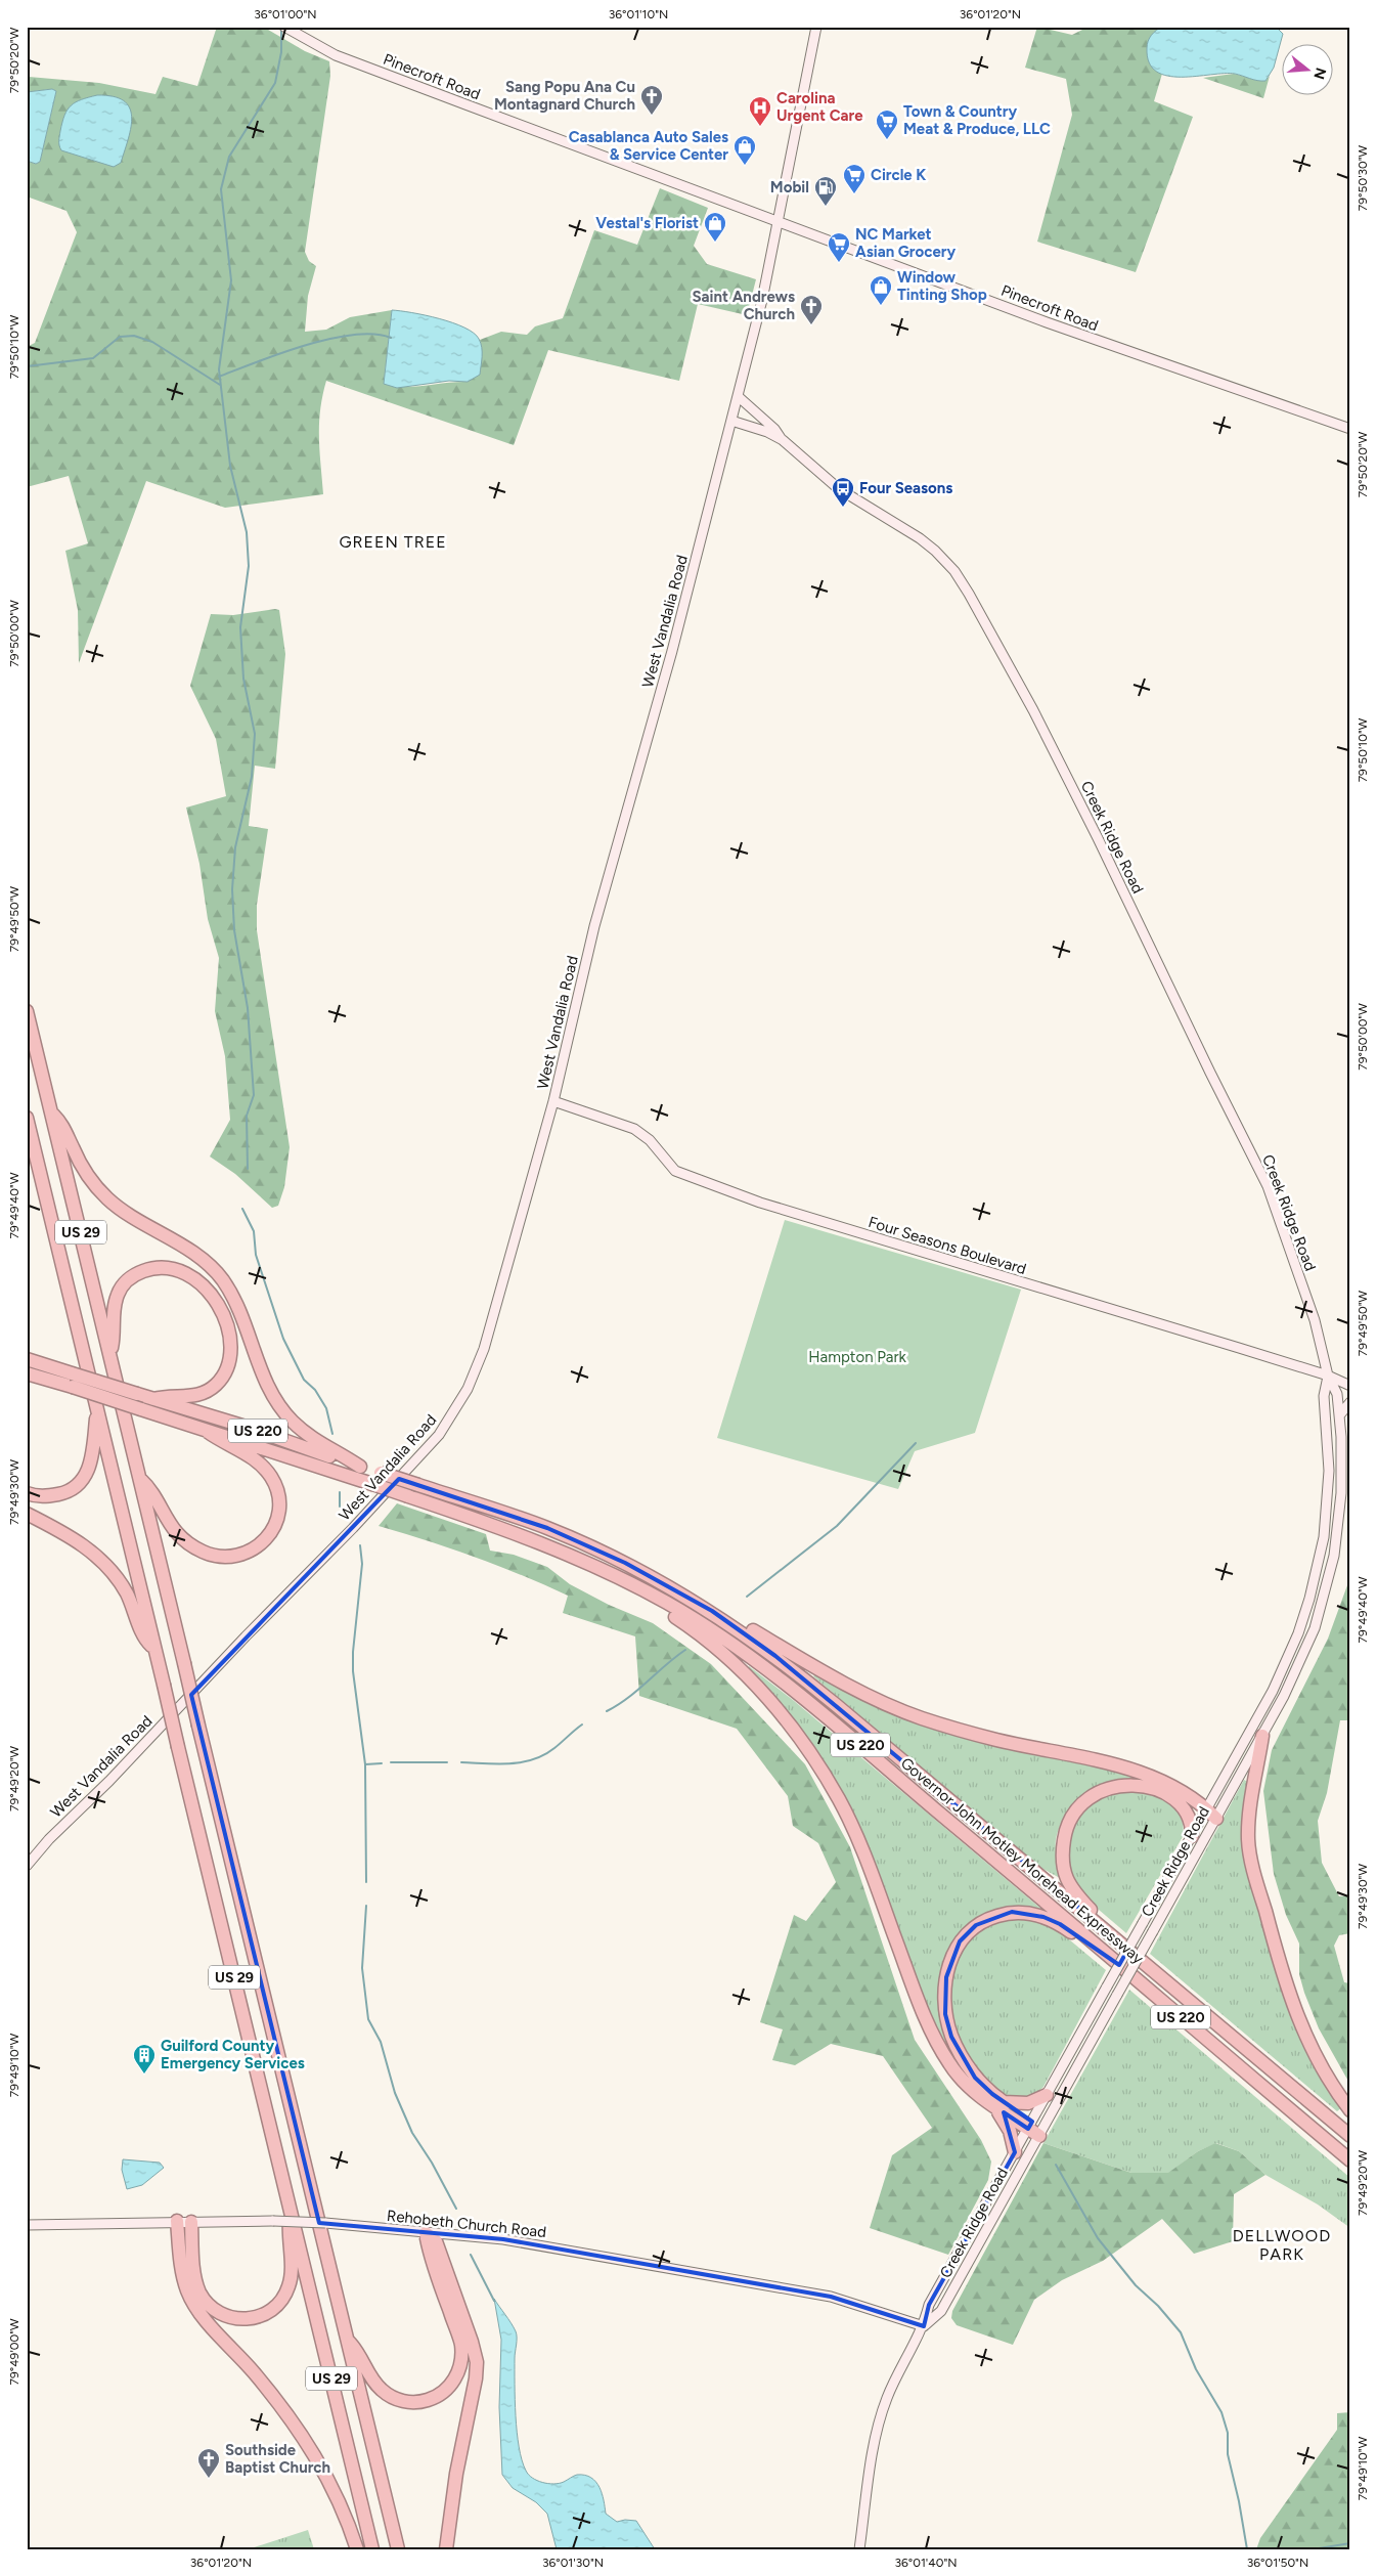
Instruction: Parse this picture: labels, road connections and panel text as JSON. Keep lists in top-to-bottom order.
{
  "streets": {
    "highway": ["US 29", "US 220", "Governor John Motley Morehead Expressway"],
    "main road": [
      "Pinecroft Road",
      "West Vandalia Road",
      "Creek Ridge Road",
      "Four Seasons Boulevard",
      "Rehobeth Church Road"
    ]
  },
  "crossings": [
    ["Pinecroft Road", "West Vandalia Road"],
    ["West Vandalia Road", "Creek Ridge Road"],
    ["West Vandalia Road", "Four Seasons Boulevard"],
    ["Creek Ridge Road", "Four Seasons Boulevard"],
    ["Creek Ridge Road", "Rehobeth Church Road"]
  ],
  "districts": ["GREEN TREE", "DELLWOOD PARK"],
  "parks": ["Hampton Park"],
  "places": {
    "church": ["Sang Popu Ana Cu Montagnard Church", "Saint Andrews Church", "Southside Baptist Church"],
    "hospital": ["Carolina Urgent Care"],
    "supermarket": ["Town & Country Meat & Produce, LLC", "Circle K", "NC Market Asian Grocery"],
    "shop": ["Casablanca Auto Sales & Service Center", "Vestal's Florist", "Window Tinting Shop"],
    "fuel station": ["Mobil"],
    "bus stop": ["Four Seasons"],
    "building": ["Guilford County Emergency Services"]
  },
  "north": "right",
  "coordinates": [
    "36°01'00\"N",
    "36°01'10\"N",
    "36°01'20\"N",
    "79°50'20\"W",
    "79°50'30\"W",
    "79°50'10\"W",
    "79°50'00\"W",
    "79°49'50\"W",
    "79°49'40\"W",
    "79°49'30\"W",
    "79°49'20\"W",
    "79°49'10\"W",
    "79°49'00\"W",
    "36°01'30\"N",
    "36°01'40\"N",
    "36°01'50\"N"
  ]
}
